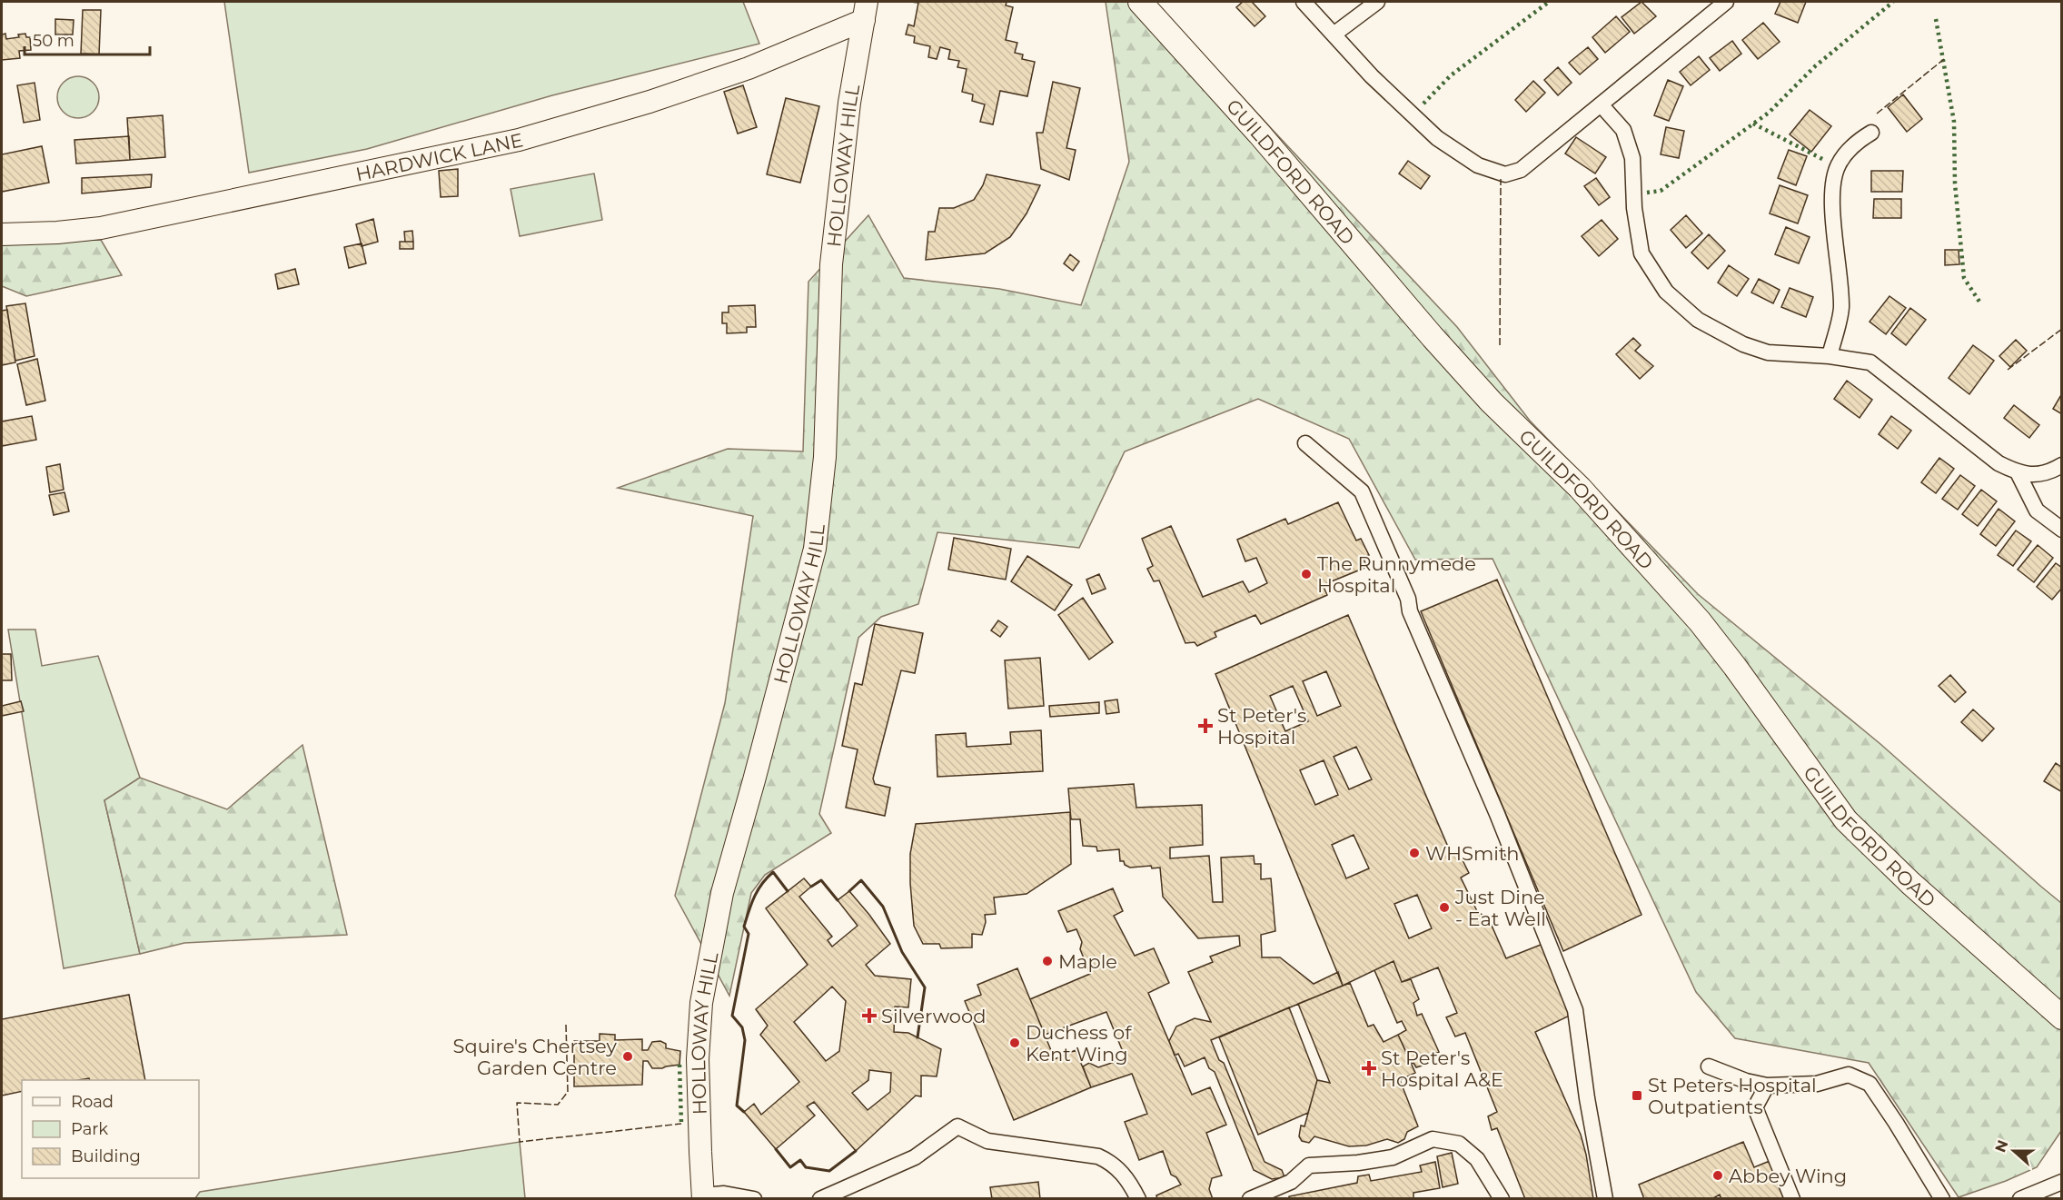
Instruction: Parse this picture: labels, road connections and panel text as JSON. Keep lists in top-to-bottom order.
{
  "streets": {
    "main road": ["HARDWICK LANE", "HOLLOWAY HILL", "GUILDFORD ROAD"]
  },
  "crossings": [
    ["HARDWICK LANE", "HOLLOWAY HILL"]
  ],
  "places": {
    "other": [
      "The Runnymede Hospital",
      "WHSmith",
      "Just Dine - Eat Well",
      "Maple",
      "Duchess of Kent Wing",
      "Squire's Chertsey Garden Centre",
      "Abbey Wing"
    ],
    "health": ["St Peter's Hospital", "Silverwood", "St Peter's Hospital A&E"],
    "transit": ["St Peters Hospital Outpatients"]
  },
  "legend": ["Road", "Park", "Building"],
  "scale_bar": "50 m",
  "north": "left"
}
